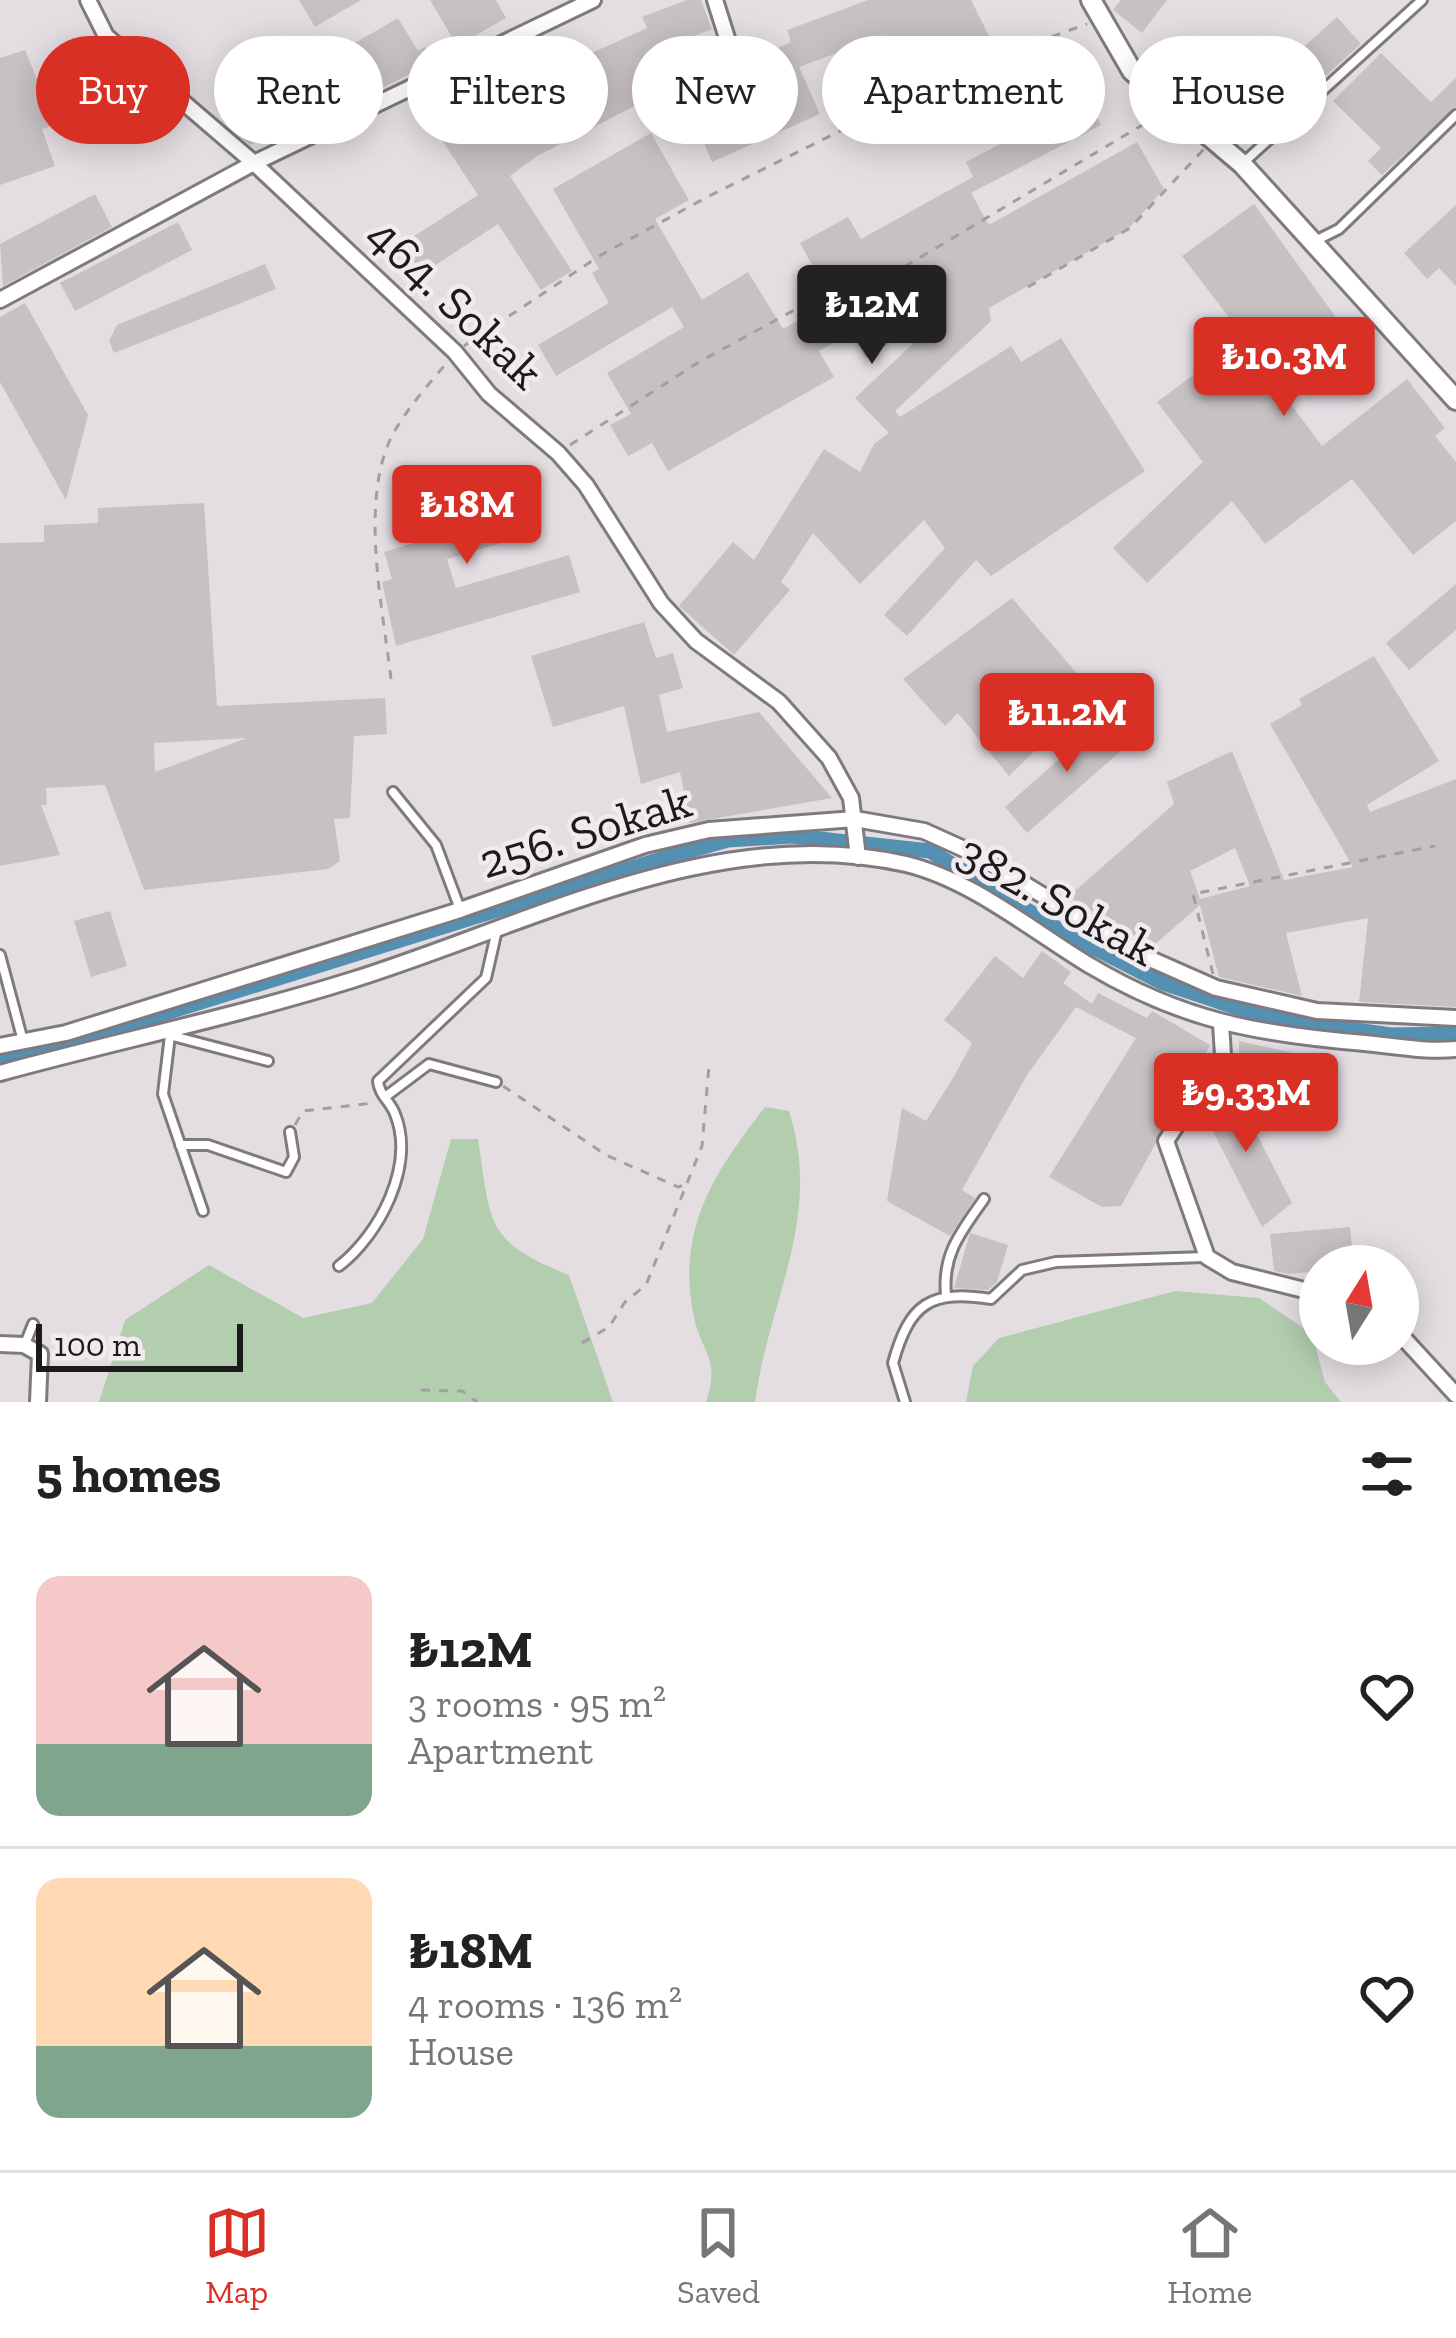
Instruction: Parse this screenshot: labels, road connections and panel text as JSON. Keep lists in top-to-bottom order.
{
  "streets": {
    "street": ["464. Sokak", "256. Sokak", "382. Sokak"]
  },
  "crossings": [
    ["464. Sokak", "256. Sokak"],
    ["464. Sokak", "382. Sokak"]
  ],
  "scale_bar": "100 m",
  "north": "top",
  "page": {
    "chip": [
      "Buy",
      "Rent",
      "Filters",
      "New",
      "Apartment",
      "House"
    ],
    "price": [
      "₺12M",
      "₺10.3M",
      "₺18M",
      "₺11.2M",
      "₺9.33M"
    ],
    "scale": "100 m",
    "heading": "5 homes",
    "list": [
      {
        "name": "₺12M",
        "note": "3 rooms · 95 m² · Apartment"
      },
      {
        "name": "₺18M",
        "note": "4 rooms · 136 m² · House"
      }
    ],
    "tabs": ["Map", "Saved", "Home"]
  }
}
